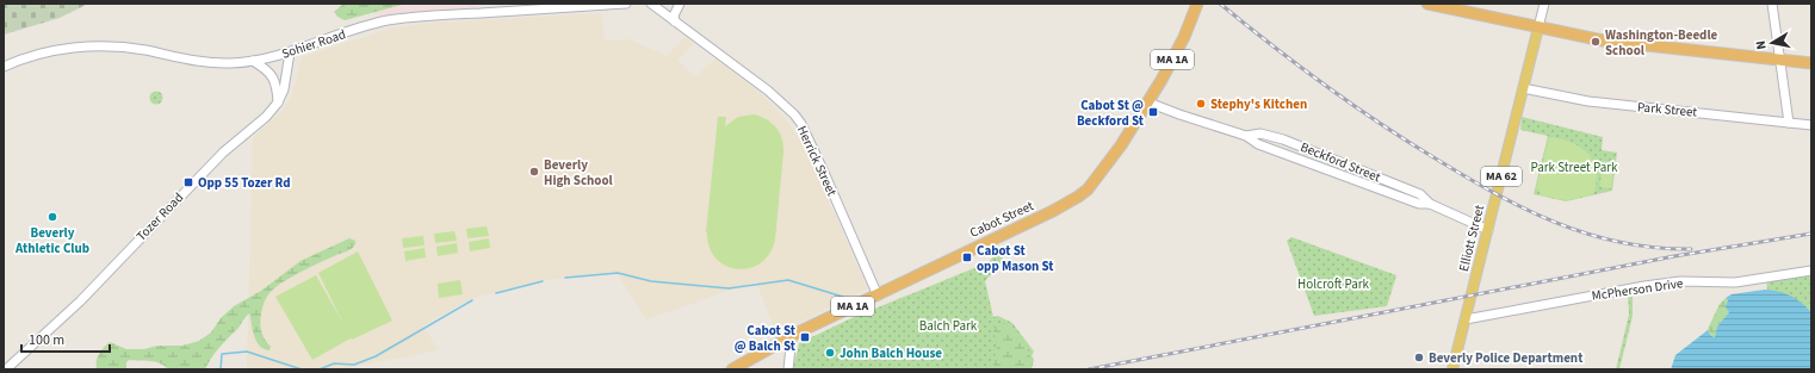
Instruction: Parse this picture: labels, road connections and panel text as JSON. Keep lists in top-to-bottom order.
{
  "streets": {
    "highway": ["MA 1A", "Cabot Street"],
    "main road": ["MA 62", "Elliott Street"],
    "street": [
      "Sohier Road",
      "Park Street",
      "Herrick Street",
      "Beckford Street",
      "Tozer Road",
      "McPherson Drive"
    ]
  },
  "crossings": [
    ["Sohier Road", "Tozer Road"],
    ["Park Street", "Elliott Street"],
    ["Herrick Street", "Cabot Street"],
    ["Beckford Street", "Cabot Street"],
    ["Beckford Street", "Elliott Street"],
    ["Elliott Street", "McPherson Drive"]
  ],
  "parks": ["Park Street Park", "Holcroft Park", "Balch Park"],
  "places": {
    "other": [
      "Washington-Beedle School",
      "Stephy's Kitchen",
      "Beverly High School",
      "Beverly Athletic Club",
      "John Balch House",
      "Beverly Police Department"
    ],
    "transit": [
      "Cabot St @ Beckford St",
      "Opp 55 Tozer Rd",
      "Cabot St opp Mason St",
      "Cabot St @ Balch St"
    ]
  },
  "scale_bar": "100 m",
  "north": "left"
}
